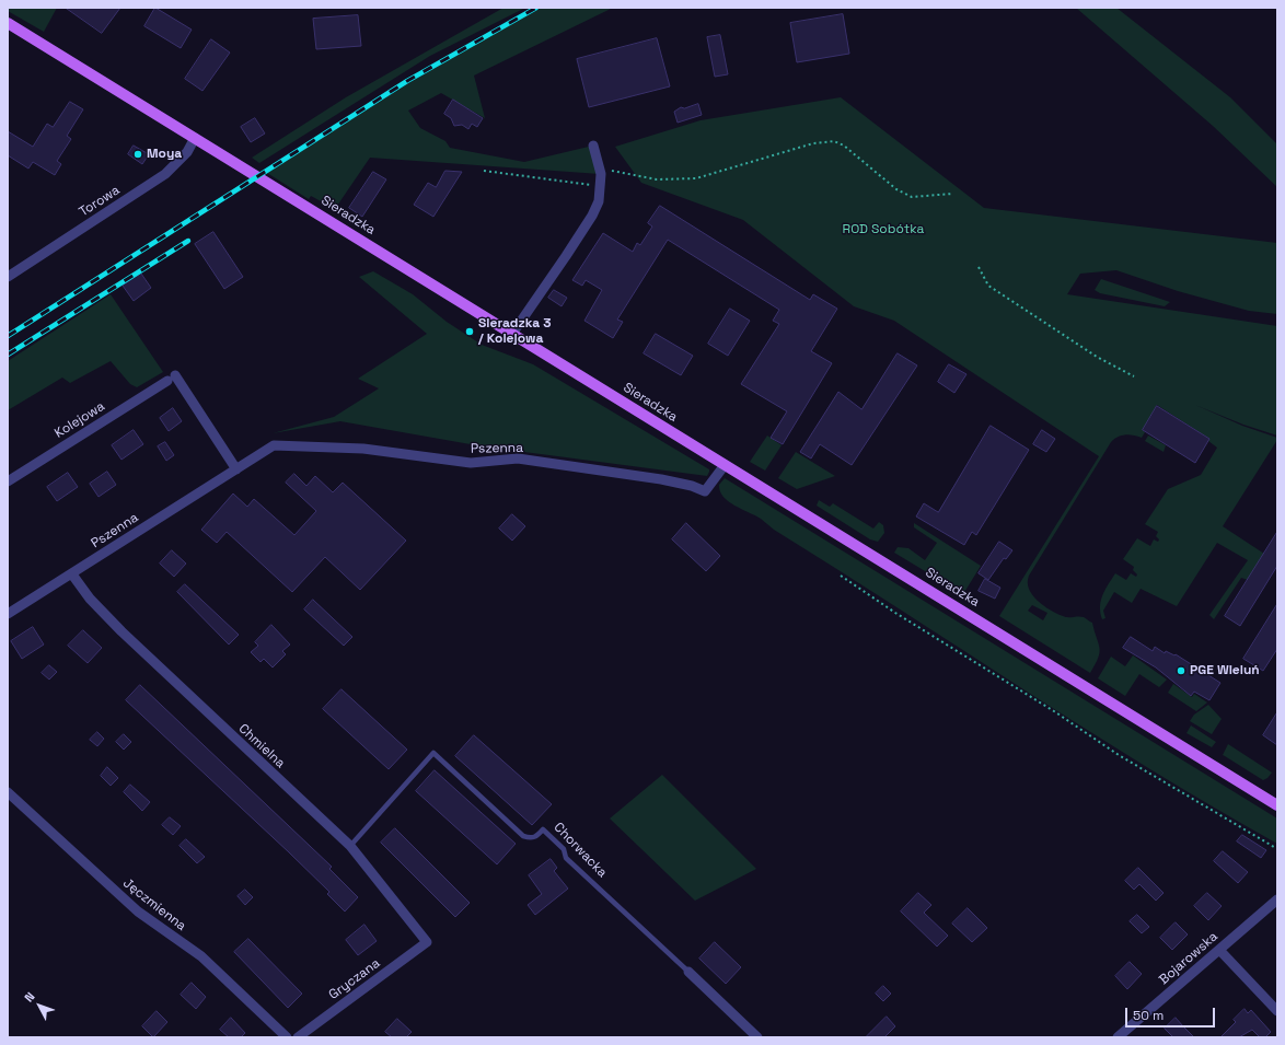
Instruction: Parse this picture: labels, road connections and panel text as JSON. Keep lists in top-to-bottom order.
{
  "streets": {
    "main road": ["Sieradzka"],
    "street": [
      "Torowa",
      "Kolejowa",
      "Pszenna",
      "Chmielna",
      "Chorwacka",
      "Jęczmienna",
      "Bojarowska",
      "Gryczana"
    ]
  },
  "crossings": [
    ["Torowa", "Sieradzka"],
    ["Sieradzka", "Pszenna"],
    ["Kolejowa", "Pszenna"],
    ["Pszenna", "Chmielna"],
    ["Chmielna", "Chorwacka"],
    ["Chmielna", "Gryczana"]
  ],
  "parks": ["ROD Sobótka"],
  "places": ["Moya", "Sieradzka 3 / Kolejowa", "PGE Wieluń"],
  "scale_bar": "50 m",
  "north": "top left"
}
